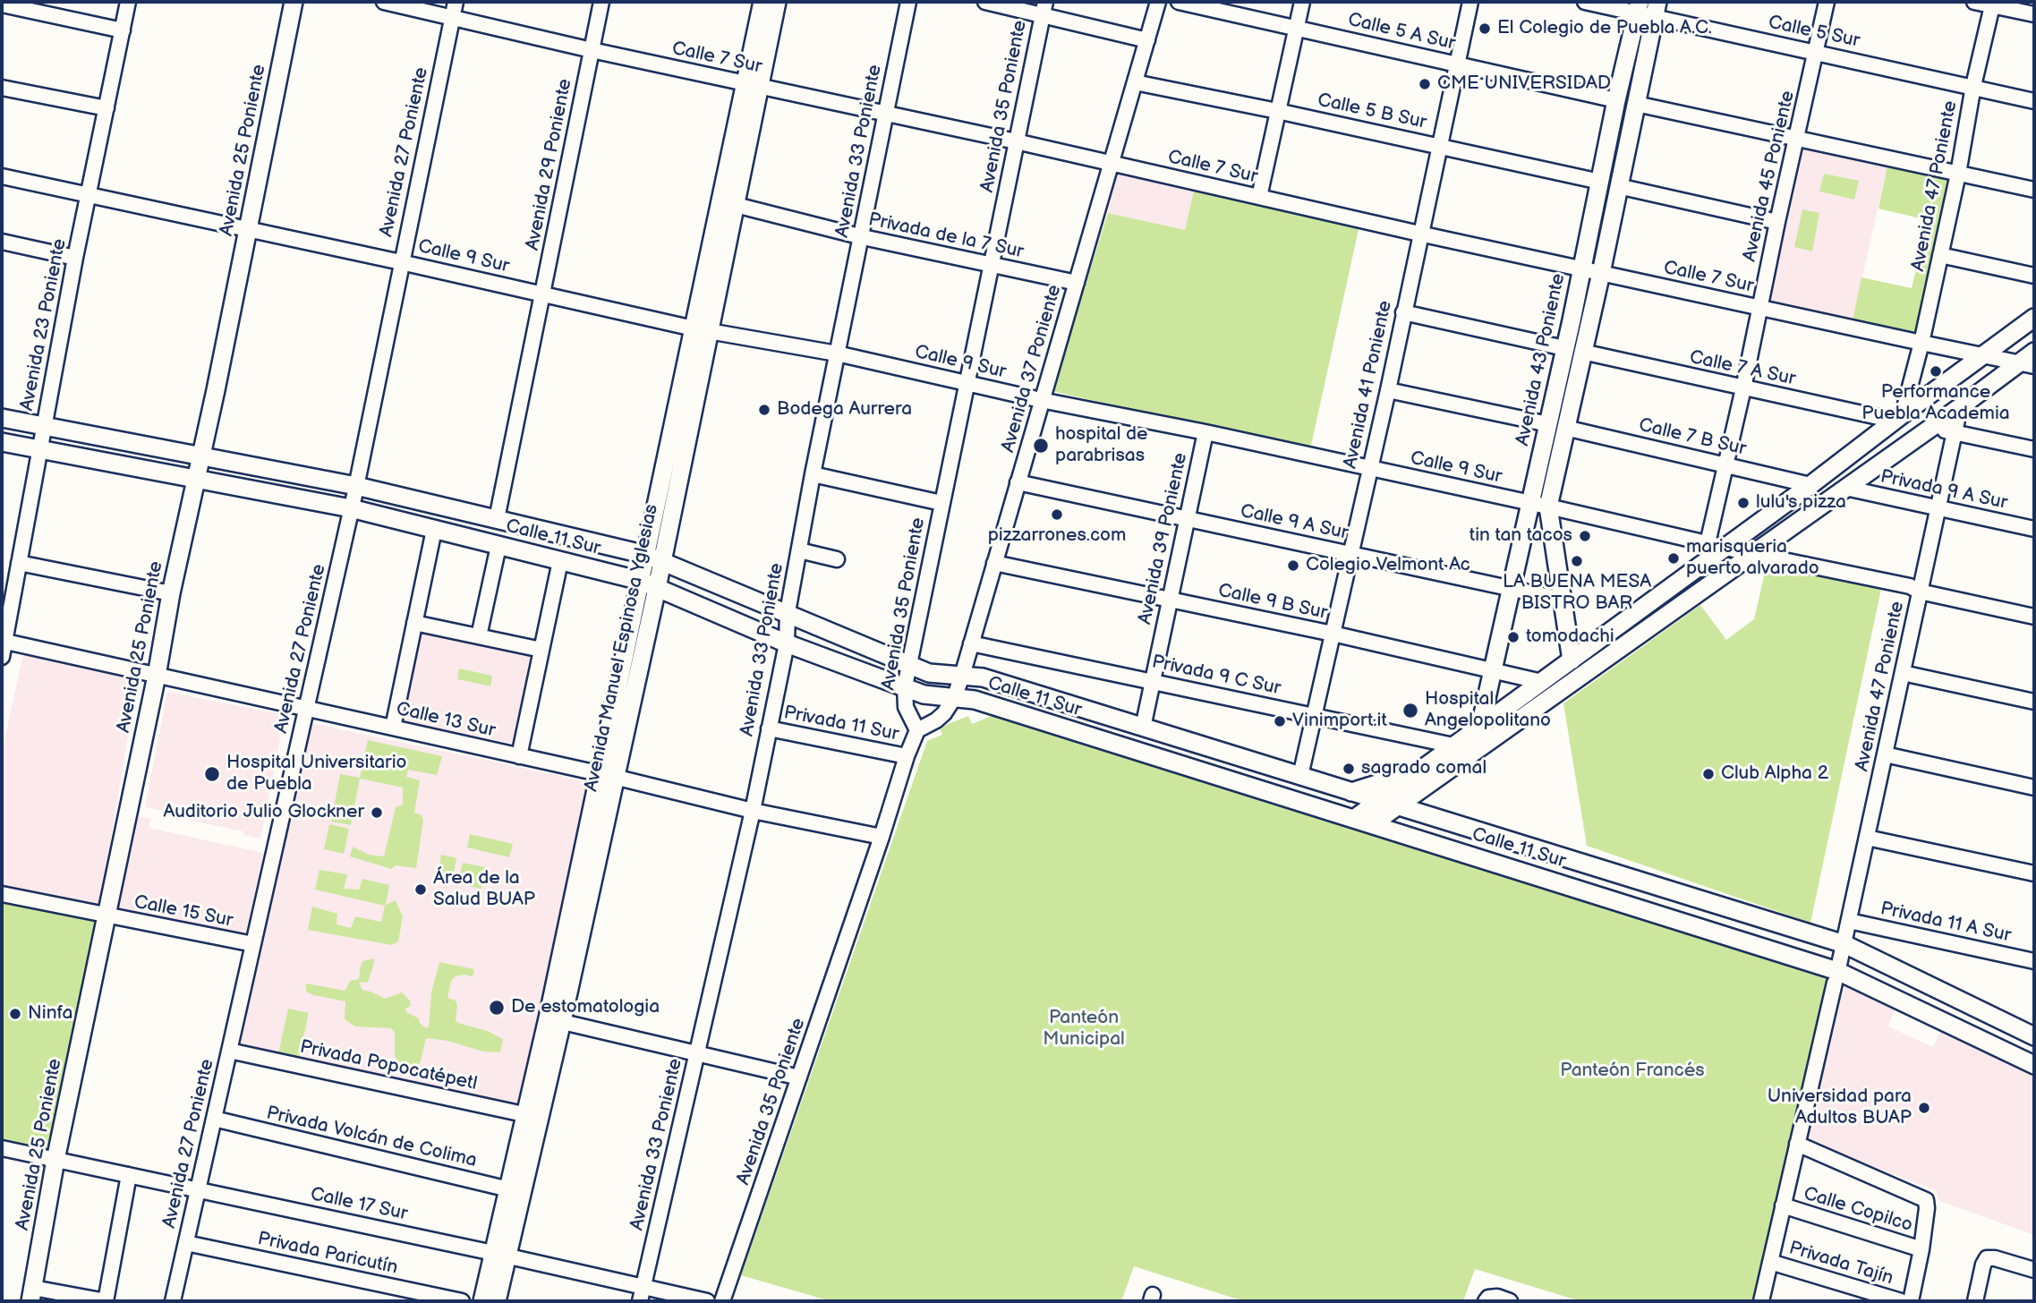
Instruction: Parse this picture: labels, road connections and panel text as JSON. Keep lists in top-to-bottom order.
{
  "streets": {
    "main road": [
      "Avenida 25 Poniente",
      "Avenida 43 Poniente",
      "Calle 11 Sur",
      "Avenida Manuel Espinosa Yglesias"
    ],
    "street": [
      "Calle 5 A Sur",
      "Calle 5 Sur",
      "Calle 7 Sur",
      "Avenida 35 Poniente",
      "Calle 5 B Sur",
      "Avenida 33 Poniente",
      "Avenida 27 Poniente",
      "Avenida 29 Poniente",
      "Avenida 45 Poniente",
      "Avenida 47 Poniente",
      "Privada de la 7 Sur",
      "Calle 9 Sur",
      "Avenida 23 Poniente",
      "Avenida 37 Poniente",
      "Calle 7 A Sur",
      "Avenida 41 Poniente",
      "Calle 7 B Sur",
      "Privada 9 A Sur",
      "Calle 9 A Sur",
      "Avenida 39 Poniente",
      "Calle 9 B Sur",
      "Privada 9 C Sur",
      "Calle 13 Sur",
      "Privada 11 Sur",
      "Calle 15 Sur",
      "Privada 11 A Sur",
      "Privada Popocatépetl",
      "Privada Volcán de Colima",
      "Calle 17 Sur",
      "Calle Copilco",
      "Privada Paricutín",
      "Privada Tajín"
    ]
  },
  "crossings": [
    ["Calle 5 A Sur", "Avenida 43 Poniente"],
    ["Calle 5 A Sur", "Avenida 41 Poniente"],
    ["Calle 5 Sur", "Avenida 45 Poniente"],
    ["Calle 5 Sur", "Avenida 47 Poniente"],
    ["Calle 5 Sur", "Avenida 43 Poniente"],
    ["Calle 7 Sur", "Avenida 35 Poniente"],
    ["Calle 7 Sur", "Avenida 33 Poniente"],
    ["Calle 7 Sur", "Avenida 27 Poniente"],
    ["Calle 7 Sur", "Avenida 29 Poniente"],
    ["Calle 7 Sur", "Avenida 45 Poniente"],
    ["Calle 7 Sur", "Avenida 47 Poniente"],
    ["Calle 7 Sur", "Avenida 43 Poniente"],
    ["Calle 7 Sur", "Avenida 37 Poniente"],
    ["Calle 7 Sur", "Avenida 41 Poniente"],
    ["Calle 7 Sur", "Avenida Manuel Espinosa Yglesias"],
    ["Avenida 35 Poniente", "Privada de la 7 Sur"],
    ["Avenida 35 Poniente", "Calle 9 Sur"],
    ["Avenida 35 Poniente", "Avenida 37 Poniente"],
    ["Avenida 35 Poniente", "Calle 11 Sur"],
    ["Avenida 35 Poniente", "Calle 13 Sur"],
    ["Avenida 35 Poniente", "Privada 11 Sur"],
    ["Calle 5 B Sur", "Avenida 43 Poniente"],
    ["Calle 5 B Sur", "Avenida 37 Poniente"],
    ["Calle 5 B Sur", "Avenida 41 Poniente"],
    ["Avenida 25 Poniente", "Calle 9 Sur"],
    ["Avenida 25 Poniente", "Calle 11 Sur"],
    ["Avenida 25 Poniente", "Calle 13 Sur"],
    ["Avenida 25 Poniente", "Calle 15 Sur"],
    ["Avenida 25 Poniente", "Calle 17 Sur"],
    ["Avenida 33 Poniente", "Privada de la 7 Sur"],
    ["Avenida 33 Poniente", "Calle 9 Sur"],
    ["Avenida 33 Poniente", "Calle 11 Sur"],
    ["Avenida 33 Poniente", "Calle 13 Sur"],
    ["Avenida 33 Poniente", "Privada 11 Sur"],
    ["Avenida 33 Poniente", "Calle 17 Sur"],
    ["Avenida 27 Poniente", "Calle 9 Sur"],
    ["Avenida 27 Poniente", "Calle 11 Sur"],
    ["Avenida 27 Poniente", "Calle 13 Sur"],
    ["Avenida 27 Poniente", "Calle 15 Sur"],
    ["Avenida 27 Poniente", "Privada Popocatépetl"],
    ["Avenida 27 Poniente", "Privada Volcán de Colima"],
    ["Avenida 27 Poniente", "Calle 17 Sur"],
    ["Avenida 27 Poniente", "Privada Paricutín"],
    ["Avenida 29 Poniente", "Calle 9 Sur"],
    ["Avenida 29 Poniente", "Calle 11 Sur"],
    ["Avenida 45 Poniente", "Calle 9 Sur"],
    ["Avenida 45 Poniente", "Calle 7 A Sur"],
    ["Avenida 45 Poniente", "Calle 7 B Sur"],
    ["Avenida 47 Poniente", "Calle 9 Sur"],
    ["Avenida 47 Poniente", "Calle 7 A Sur"],
    ["Avenida 47 Poniente", "Privada 9 A Sur"],
    ["Avenida 47 Poniente", "Calle 11 Sur"],
    ["Avenida 47 Poniente", "Privada 11 A Sur"],
    ["Avenida 47 Poniente", "Calle Copilco"],
    ["Avenida 47 Poniente", "Privada Tajín"],
    ["Privada de la 7 Sur", "Avenida 37 Poniente"],
    ["Privada de la 7 Sur", "Avenida Manuel Espinosa Yglesias"],
    ["Calle 9 Sur", "Avenida 23 Poniente"],
    ["Calle 9 Sur", "Avenida 43 Poniente"],
    ["Calle 9 Sur", "Avenida 37 Poniente"],
    ["Calle 9 Sur", "Avenida 41 Poniente"],
    ["Calle 9 Sur", "Avenida 39 Poniente"],
    ["Calle 9 Sur", "Avenida Manuel Espinosa Yglesias"],
    ["Avenida 23 Poniente", "Calle 11 Sur"],
    ["Avenida 23 Poniente", "Calle 13 Sur"],
    ["Avenida 43 Poniente", "Calle 7 A Sur"],
    ["Avenida 43 Poniente", "Calle 7 B Sur"],
    ["Avenida 43 Poniente", "Calle 9 A Sur"],
    ["Avenida 43 Poniente", "Calle 9 B Sur"],
    ["Avenida 37 Poniente", "Calle 9 A Sur"],
    ["Avenida 37 Poniente", "Calle 11 Sur"],
    ["Avenida 37 Poniente", "Calle 9 B Sur"],
    ["Avenida 37 Poniente", "Privada 9 C Sur"],
    ["Avenida 41 Poniente", "Calle 7 B Sur"],
    ["Avenida 41 Poniente", "Calle 9 A Sur"],
    ["Avenida 41 Poniente", "Calle 11 Sur"],
    ["Avenida 41 Poniente", "Calle 9 B Sur"],
    ["Avenida 41 Poniente", "Privada 9 C Sur"],
    ["Calle 9 A Sur", "Avenida 39 Poniente"],
    ["Calle 11 Sur", "Avenida 39 Poniente"],
    ["Calle 11 Sur", "Avenida Manuel Espinosa Yglesias"],
    ["Avenida 39 Poniente", "Calle 9 B Sur"],
    ["Avenida 39 Poniente", "Privada 9 C Sur"],
    ["Avenida Manuel Espinosa Yglesias", "Calle 13 Sur"],
    ["Avenida Manuel Espinosa Yglesias", "Privada Popocatépetl"],
    ["Avenida Manuel Espinosa Yglesias", "Privada Volcán de Colima"],
    ["Avenida Manuel Espinosa Yglesias", "Calle 17 Sur"]
  ],
  "parks": ["Panteón Municipal", "Panteón Francés"],
  "places": [
    "El Colegio de Puebla A.C.",
    "CME UNIVERSIDAD",
    "Performance Puebla Academia",
    "Bodega Aurrera",
    "hospital de parabrisas",
    "lulu's pizza",
    "pizzarrones.com",
    "tin tan tacos",
    "marisqueria puerto alvarado",
    "LA BUENA MESA BISTRO BAR",
    "Colegio Velmont Ac",
    "tomodachi",
    "Hospital Angelopolitano",
    "Vinimport.it",
    "sagrado comal",
    "Hospital Universitario de Puebla",
    "Club Alpha 2",
    "Auditorio Julio Glockner",
    "Área de la Salud BUAP",
    "De estomatologia",
    "Ninfa",
    "Universidad para Adultos BUAP"
  ]
}
